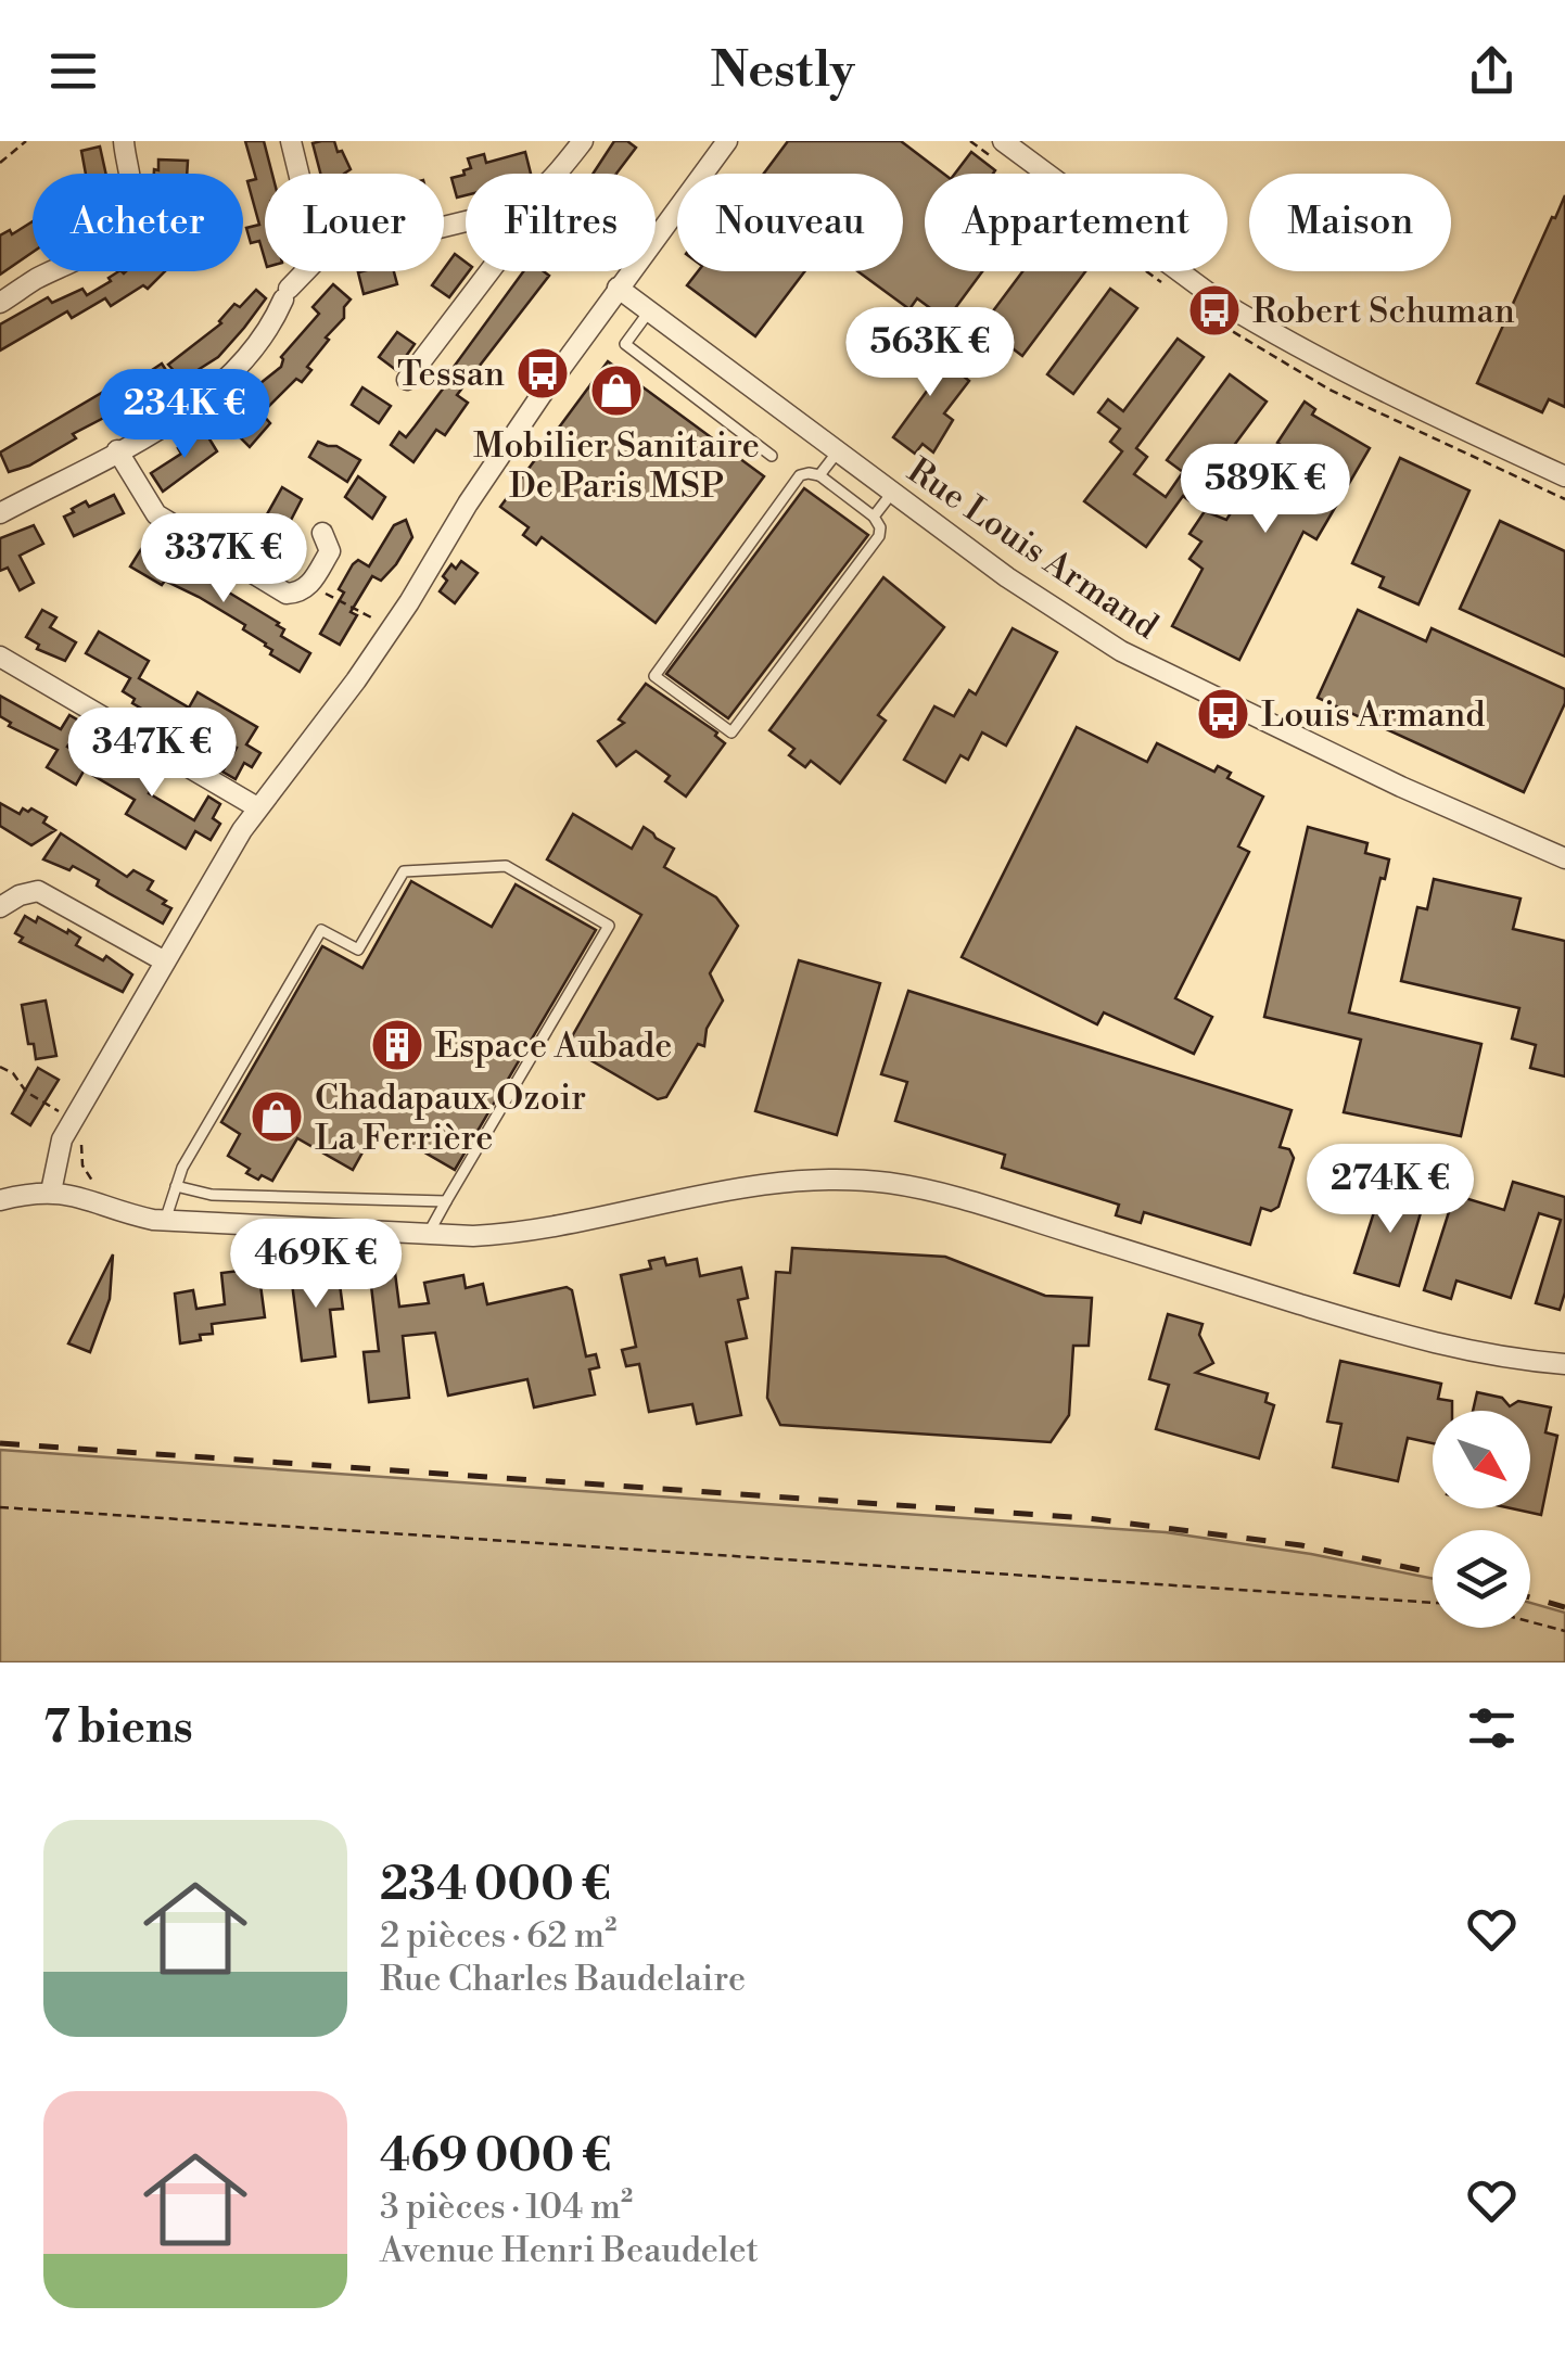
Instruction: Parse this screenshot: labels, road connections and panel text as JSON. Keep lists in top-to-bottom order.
{
  "streets": {
    "street": ["Rue Louis Armand"]
  },
  "places": {
    "bus stop": ["Robert Schuman", "Tessan", "Louis Armand"],
    "shop": ["Mobilier Sanitaire De Paris MSP", "Chadapaux Ozoir La Ferrière"],
    "building": ["Espace Aubade"]
  },
  "north": "bottom right",
  "page": {
    "header": "Nestly",
    "chip": [
      "Acheter",
      "Louer",
      "Filtres",
      "Nouveau",
      "Appartement",
      "Maison"
    ],
    "price": [
      "563K €",
      "234K €",
      "589K €",
      "337K €",
      "347K €",
      "274K €",
      "469K €"
    ],
    "heading": "7 biens",
    "list": [
      {
        "name": "234 000 €",
        "note": "2 pièces · 62 m² · Rue Charles Baudelaire"
      },
      {
        "name": "469 000 €",
        "note": "3 pièces · 104 m² · Avenue Henri Beaudelet"
      }
    ]
  }
}
